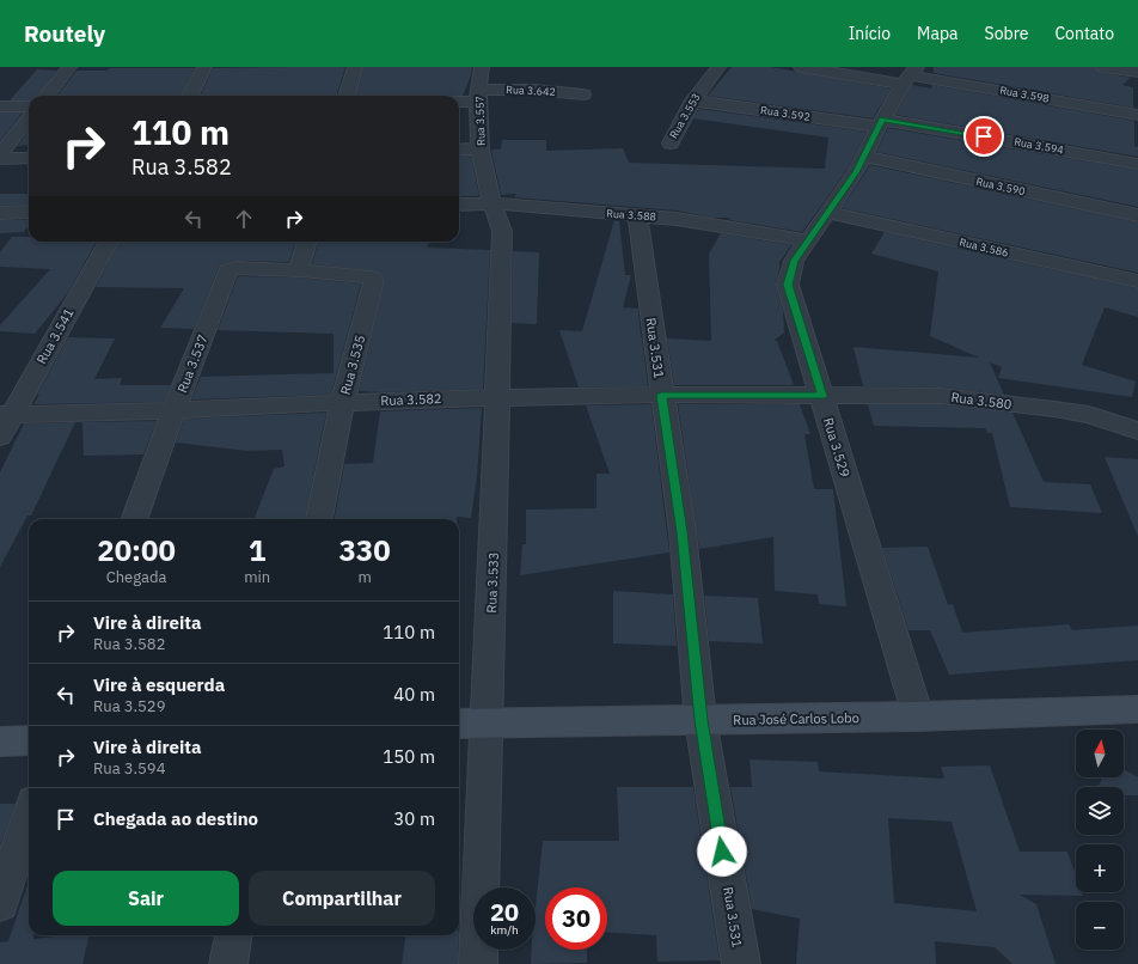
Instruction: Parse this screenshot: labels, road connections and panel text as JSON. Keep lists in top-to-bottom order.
{
  "streets": {
    "street": [
      "Rua 3.642",
      "Rua 3.598",
      "Rua 3.592",
      "Rua 3.553",
      "Rua 3.557",
      "Rua 3.594",
      "Rua 3.590",
      "Rua 3.588",
      "Rua 3.586",
      "Rua 3.541",
      "Rua 3.531",
      "Rua 3.537",
      "Rua 3.535",
      "Rua 3.582",
      "Rua 3.580",
      "Rua 3.529",
      "Rua 3.533",
      "Rua José Carlos Lobo"
    ]
  },
  "crossings": [
    ["Rua 3.642", "Rua 3.557"],
    ["Rua 3.598", "Rua 3.529"],
    ["Rua 3.592", "Rua 3.553"],
    ["Rua 3.592", "Rua 3.594"],
    ["Rua 3.592", "Rua 3.529"],
    ["Rua 3.557", "Rua 3.588"],
    ["Rua 3.557", "Rua 3.533"],
    ["Rua 3.594", "Rua 3.529"],
    ["Rua 3.590", "Rua 3.529"],
    ["Rua 3.588", "Rua 3.531"],
    ["Rua 3.588", "Rua 3.529"],
    ["Rua 3.588", "Rua 3.533"],
    ["Rua 3.586", "Rua 3.529"],
    ["Rua 3.541", "Rua 3.582"],
    ["Rua 3.531", "Rua 3.582"],
    ["Rua 3.531", "Rua José Carlos Lobo"],
    ["Rua 3.537", "Rua 3.535"],
    ["Rua 3.537", "Rua 3.582"],
    ["Rua 3.535", "Rua 3.582"],
    ["Rua 3.582", "Rua 3.580"],
    ["Rua 3.582", "Rua 3.529"],
    ["Rua 3.582", "Rua 3.533"],
    ["Rua 3.580", "Rua 3.529"],
    ["Rua 3.529", "Rua José Carlos Lobo"],
    ["Rua 3.533", "Rua José Carlos Lobo"]
  ],
  "north": "top",
  "page": {
    "header": "Routely",
    "nav": [
      "Início",
      "Mapa",
      "Sobre",
      "Contato"
    ],
    "turn": ["110 m", "Rua 3.582"],
    "eta": [
      "20:00",
      "Chegada",
      "1",
      "min",
      "330",
      "m"
    ],
    "list": [
      {
        "name": "Vire à direita",
        "note": "Rua 3.582",
        "value": "110 m"
      },
      {
        "name": "Vire à esquerda",
        "note": "Rua 3.529",
        "value": "40 m"
      },
      {
        "name": "Vire à direita",
        "note": "Rua 3.594",
        "value": "150 m"
      },
      {
        "name": "Chegada ao destino",
        "value": "30 m"
      }
    ],
    "map_buttons": ["+", "−"],
    "buttons": ["Sair", "Compartilhar"],
    "speed": "20 km/h",
    "limit": "30"
  }
}
